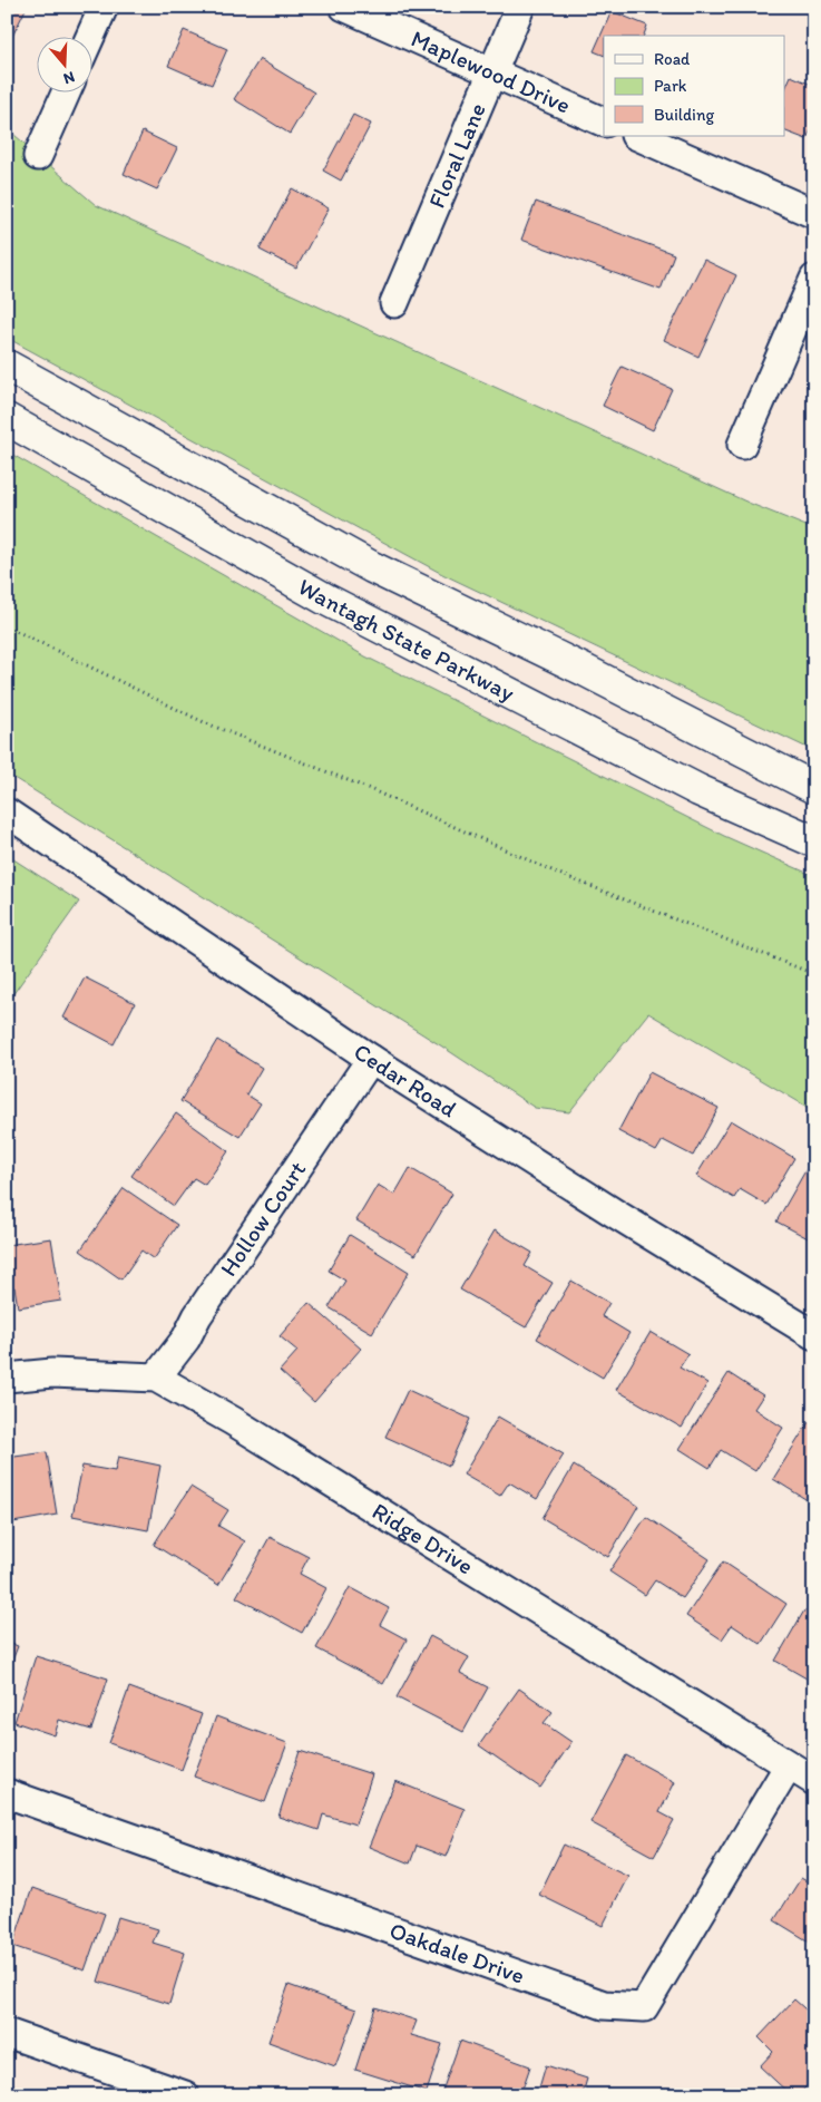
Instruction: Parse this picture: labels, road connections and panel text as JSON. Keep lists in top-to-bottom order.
{
  "streets": {
    "highway": ["Wantagh State Parkway"],
    "street": [
      "Maplewood Drive",
      "Floral Lane",
      "Cedar Road",
      "Hollow Court",
      "Ridge Drive",
      "Oakdale Drive"
    ]
  },
  "crossings": [
    ["Maplewood Drive", "Floral Lane"],
    ["Cedar Road", "Hollow Court"],
    ["Hollow Court", "Ridge Drive"],
    ["Ridge Drive", "Oakdale Drive"]
  ],
  "legend": ["Road", "Park", "Building"],
  "north": "bottom"
}
